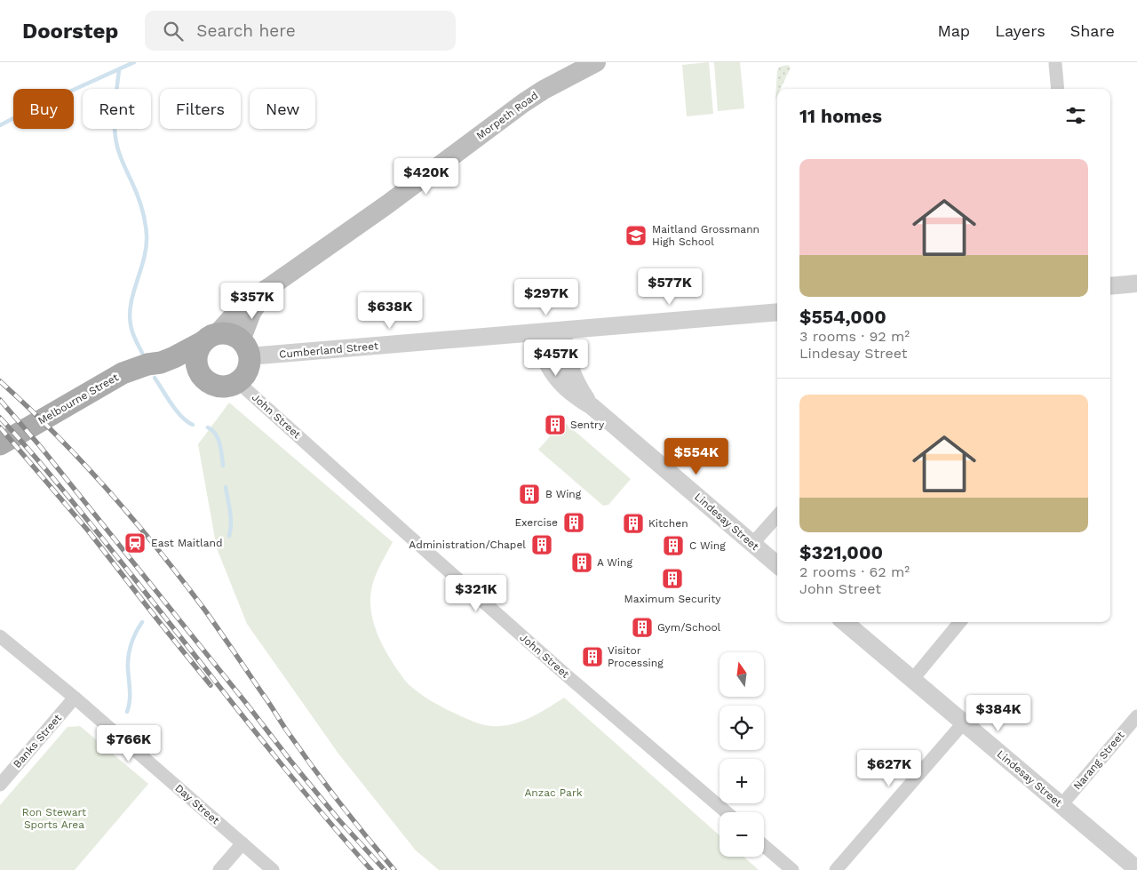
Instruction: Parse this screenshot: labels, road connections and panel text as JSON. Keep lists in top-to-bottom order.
{
  "streets": {
    "main road": ["Morpeth Road", "Melbourne Street"],
    "street": [
      "Cumberland Street",
      "John Street",
      "Lindesay Street",
      "Banks Street",
      "Narang Street",
      "Day Street"
    ]
  },
  "crossings": [
    ["Morpeth Road", "Cumberland Street"],
    ["Morpeth Road", "Melbourne Street"],
    ["Morpeth Road", "John Street"],
    ["Cumberland Street", "Melbourne Street"],
    ["Cumberland Street", "John Street"],
    ["Cumberland Street", "Lindesay Street"],
    ["Melbourne Street", "John Street"],
    ["Lindesay Street", "Narang Street"],
    ["Banks Street", "Day Street"]
  ],
  "parks": ["Anzac Park", "Ron Stewart Sports Area"],
  "places": {
    "school or university": ["Maitland Grossmann High School"],
    "building": [
      "Sentry",
      "B Wing",
      "Exercise",
      "Kitchen",
      "Administration/Chapel",
      "C Wing",
      "A Wing",
      "Maximum Security",
      "Gym/School",
      "Visitor Processing"
    ],
    "station": ["East Maitland"]
  },
  "north": "top",
  "page": {
    "header": "Doorstep",
    "search": "Search here",
    "nav": ["Map", "Layers", "Share"],
    "chip": [
      "Buy",
      "Rent",
      "Filters",
      "New"
    ],
    "heading": "11 homes",
    "list": [
      {
        "name": "$554,000",
        "note": "3 rooms · 92 m² · Lindesay Street"
      },
      {
        "name": "$321,000",
        "note": "2 rooms · 62 m² · John Street"
      }
    ],
    "price": [
      "$420K",
      "$577K",
      "$297K",
      "$357K",
      "$638K",
      "$457K",
      "$554K",
      "$321K",
      "$384K",
      "$766K",
      "$627K"
    ],
    "map_buttons": ["+", "−"]
  }
}
